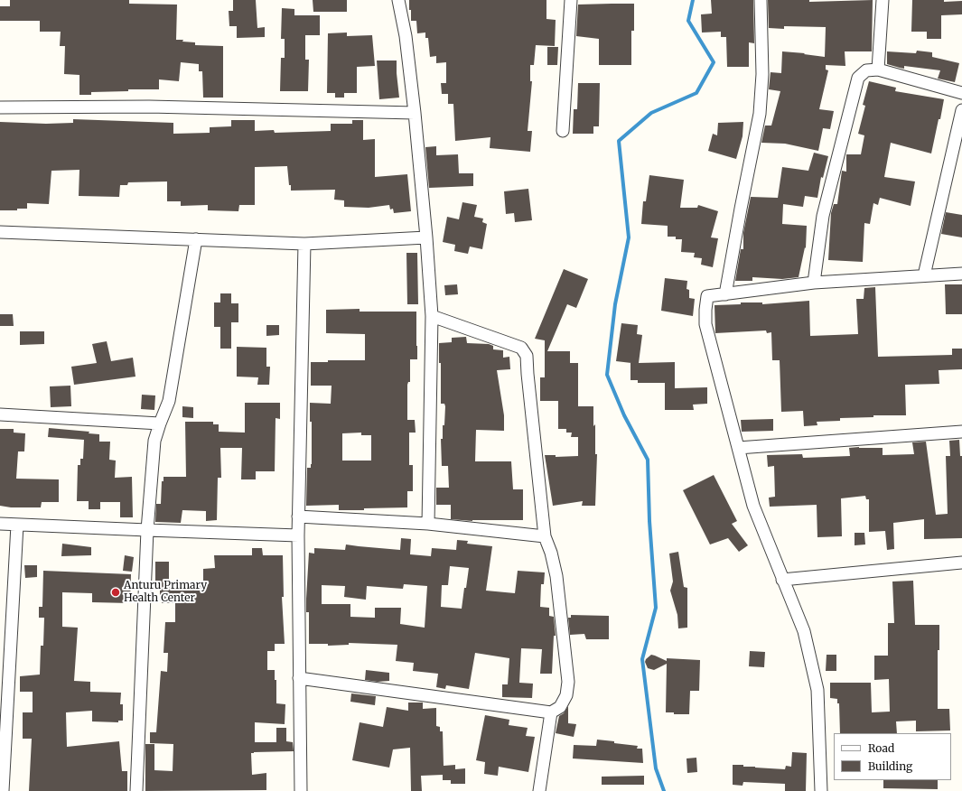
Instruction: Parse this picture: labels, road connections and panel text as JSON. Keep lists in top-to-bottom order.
{
  "places": ["Anturu Primary Health Center"],
  "legend": ["Road", "Building"]
}
